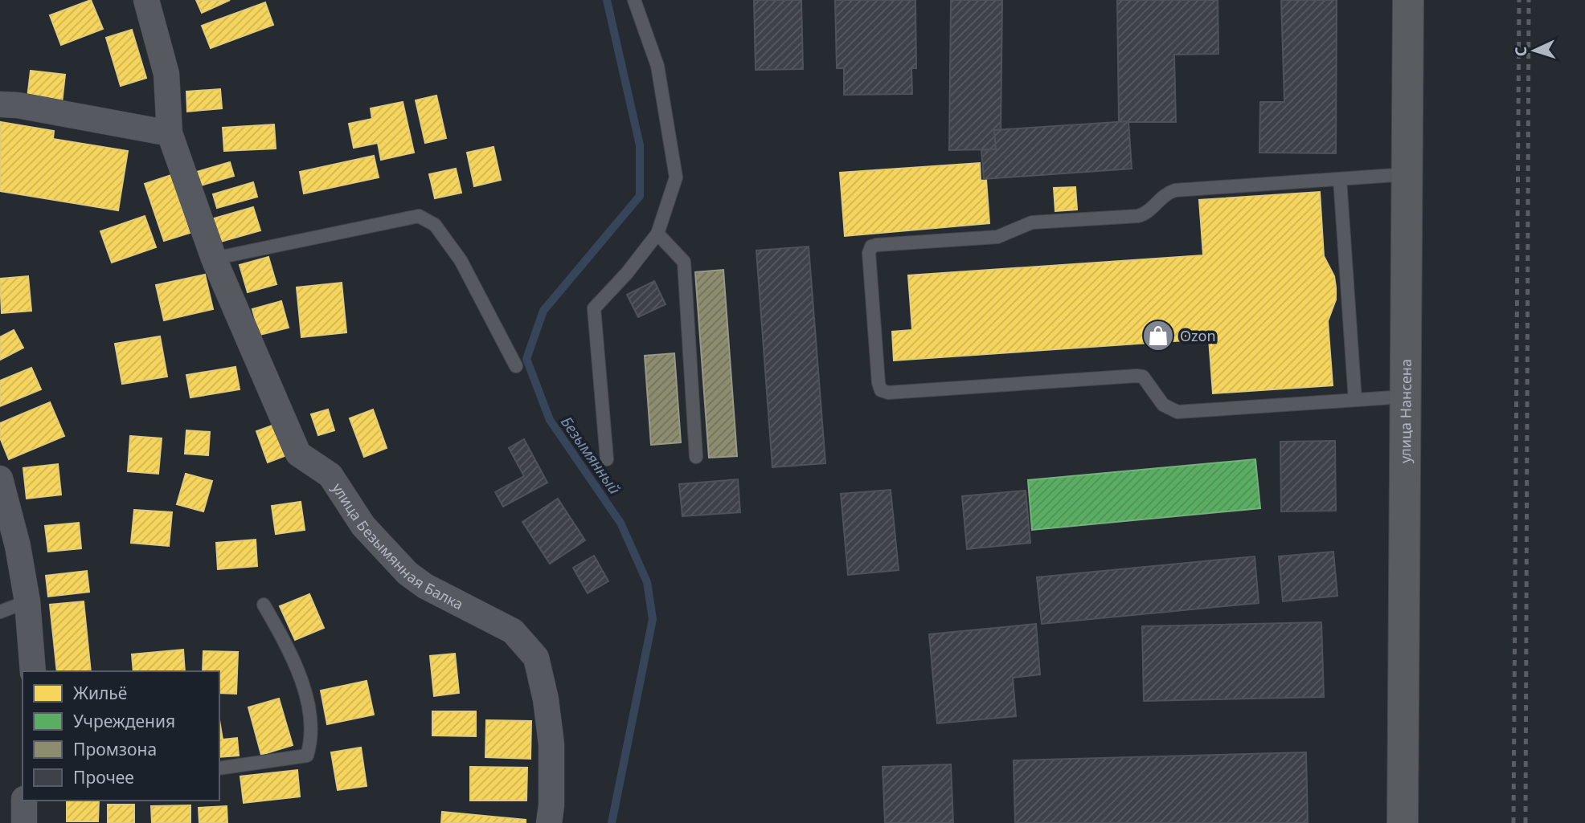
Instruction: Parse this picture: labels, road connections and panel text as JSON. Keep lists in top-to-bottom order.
{
  "streets": {
    "main road": ["улица Нансена"],
    "street": ["улица Безымянная Балка"]
  },
  "water": ["Безымянный"],
  "places": {
    "shop": ["Ozon"]
  },
  "legend": [
    "Жильё",
    "Учреждения",
    "Промзона",
    "Прочее"
  ],
  "north": "left"
}
